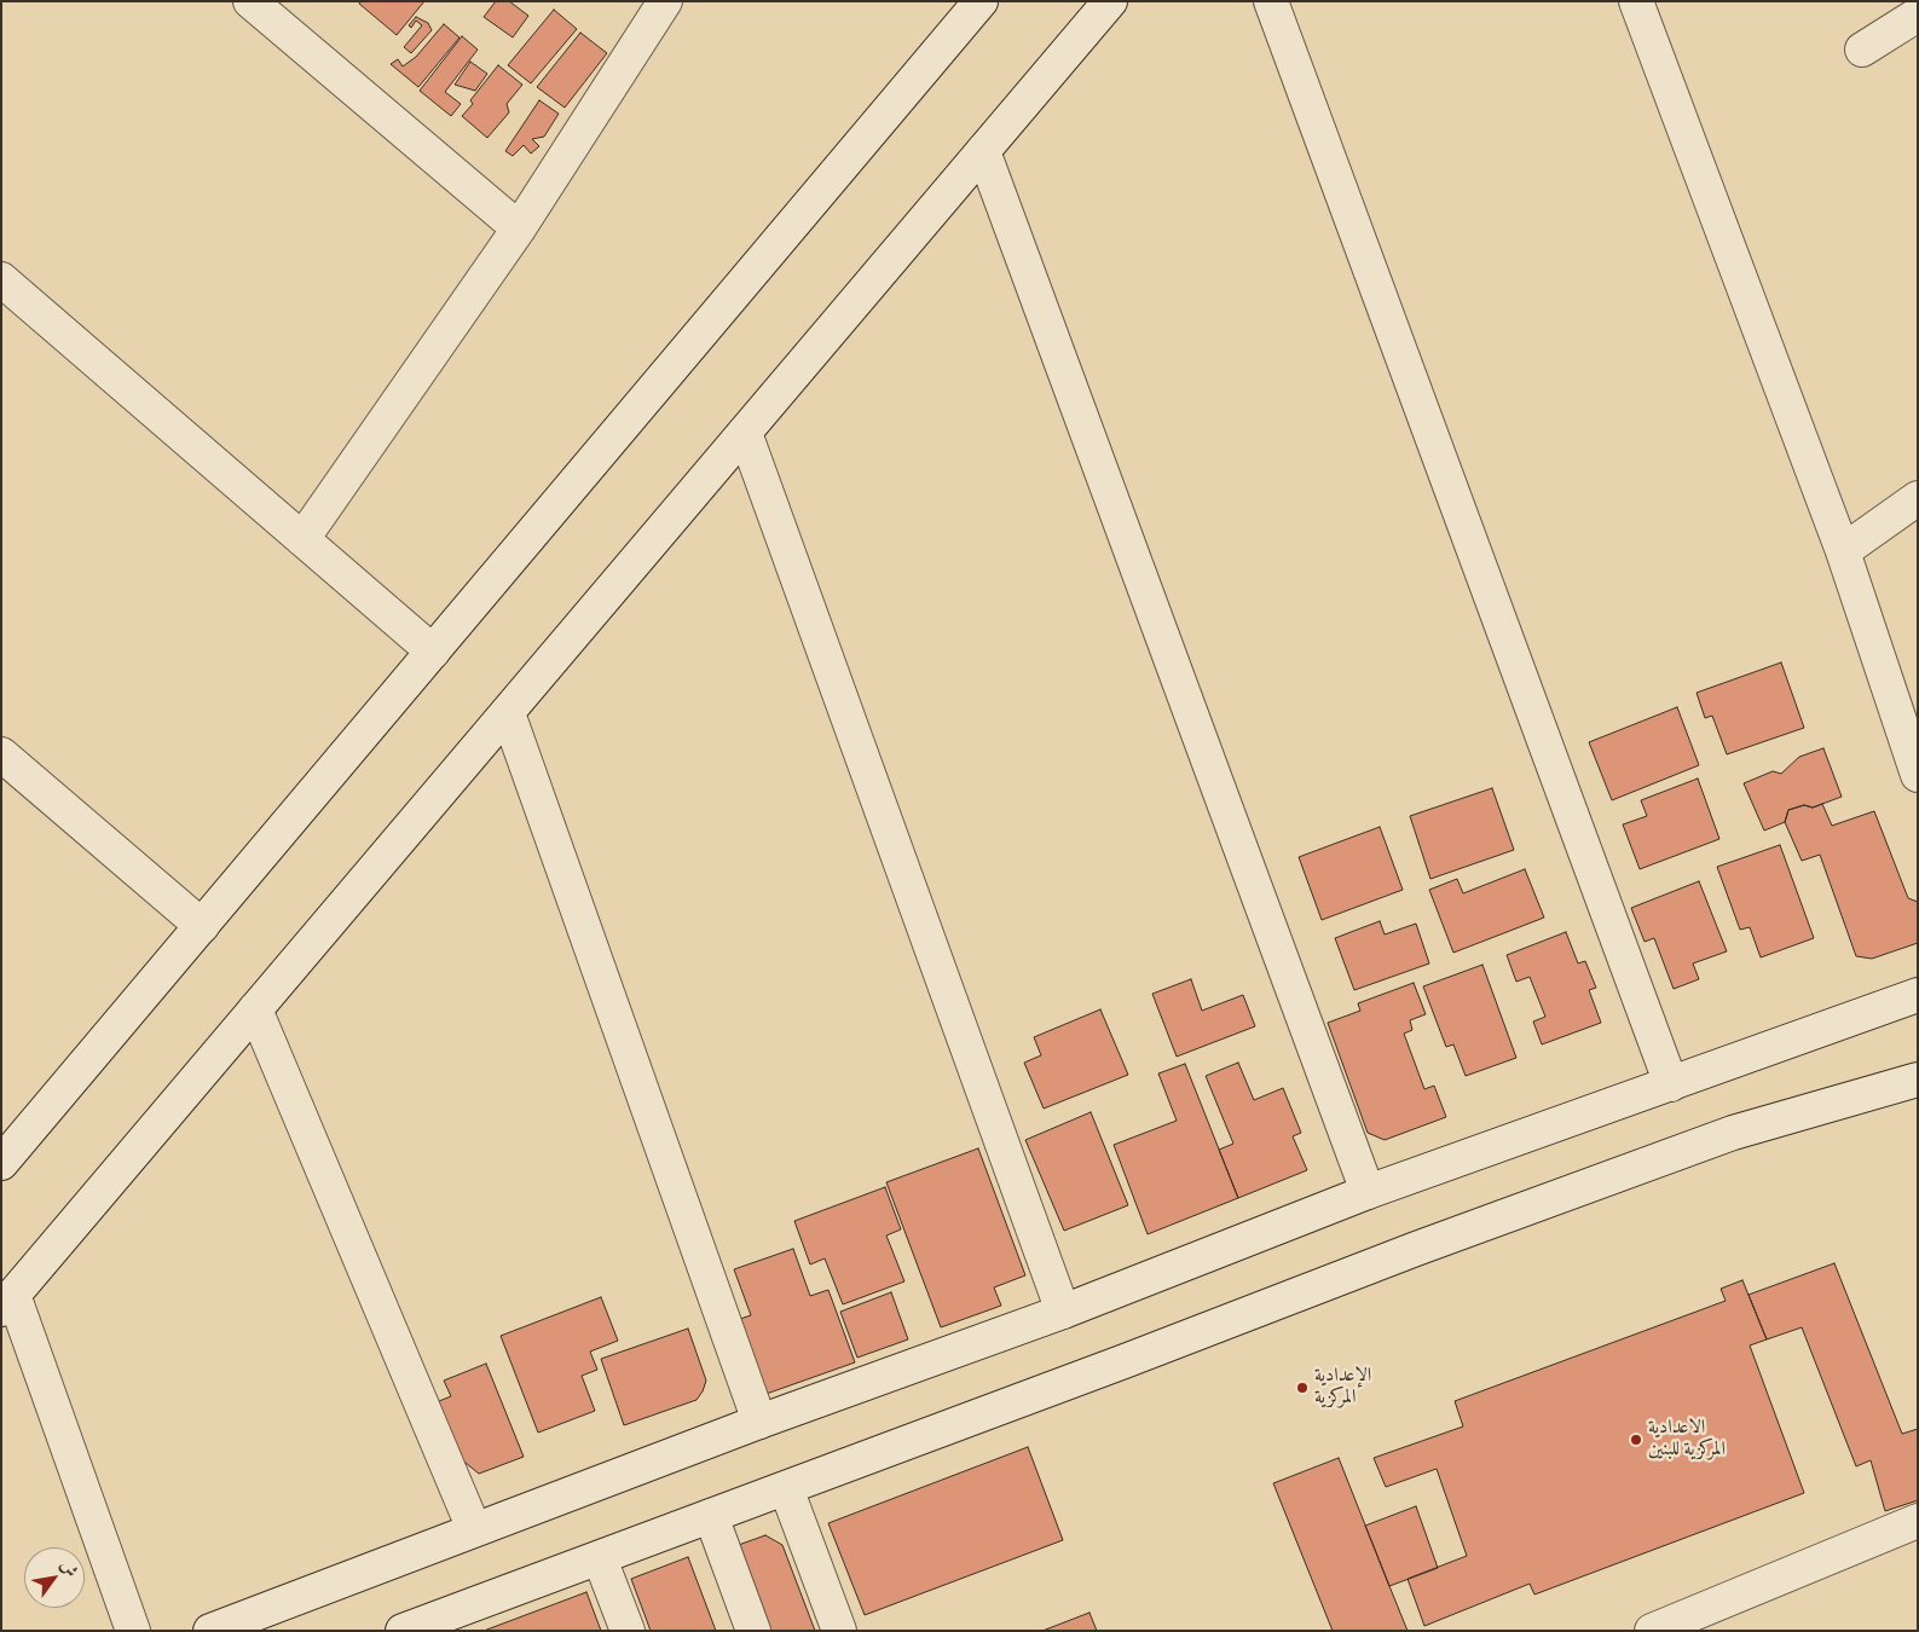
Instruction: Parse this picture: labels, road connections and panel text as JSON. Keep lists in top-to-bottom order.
{
  "places": ["الإعدادية المركزية", "الاعدادية المركزية للبنين"],
  "north": "top right"
}
